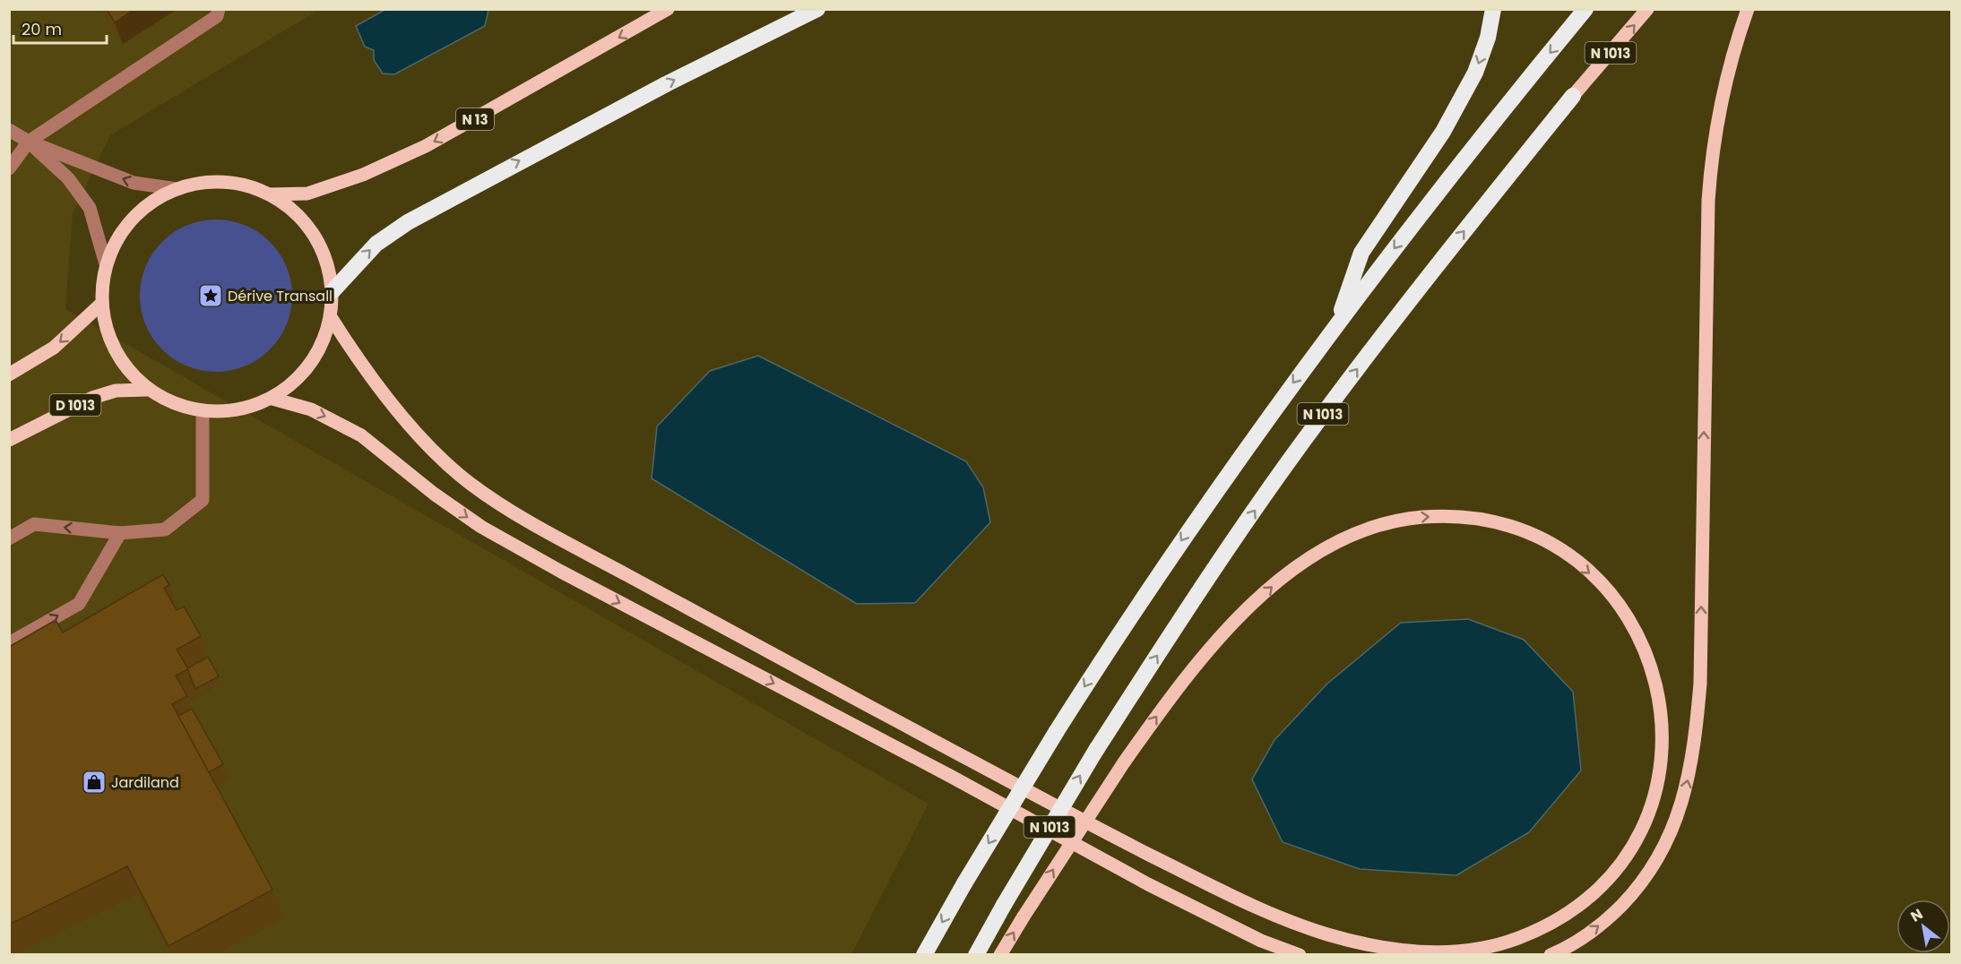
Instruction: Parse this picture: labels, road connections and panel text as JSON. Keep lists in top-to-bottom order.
{
  "streets": {
    "highway": ["N 1013"],
    "main road": ["N 13", "D 1013"]
  },
  "places": {
    "place": ["Dérive Transall"],
    "shop": ["Jardiland"]
  },
  "scale_bar": "20 m",
  "north": "top left"
}
